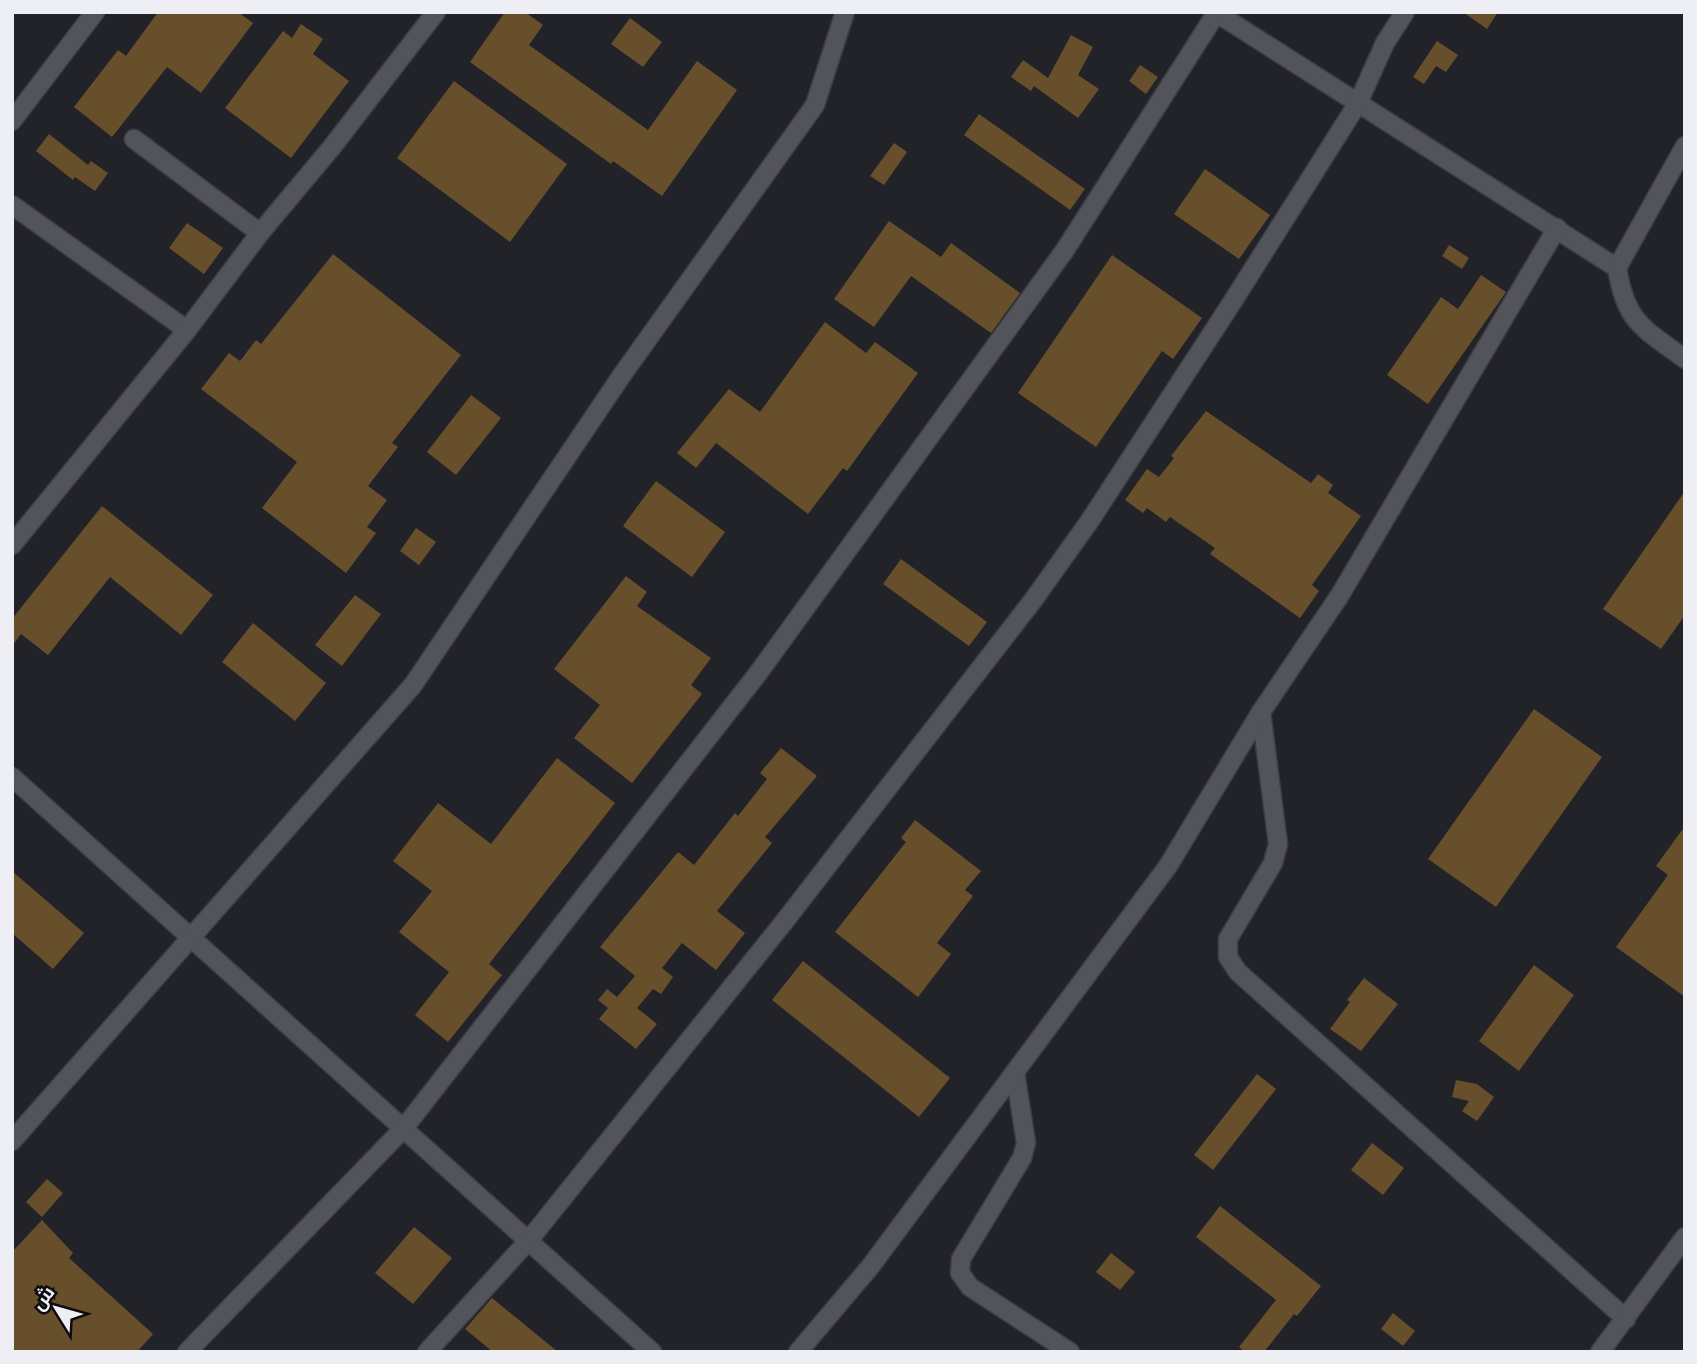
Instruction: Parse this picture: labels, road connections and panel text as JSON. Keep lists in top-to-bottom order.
{
  "north": "top left"
}
